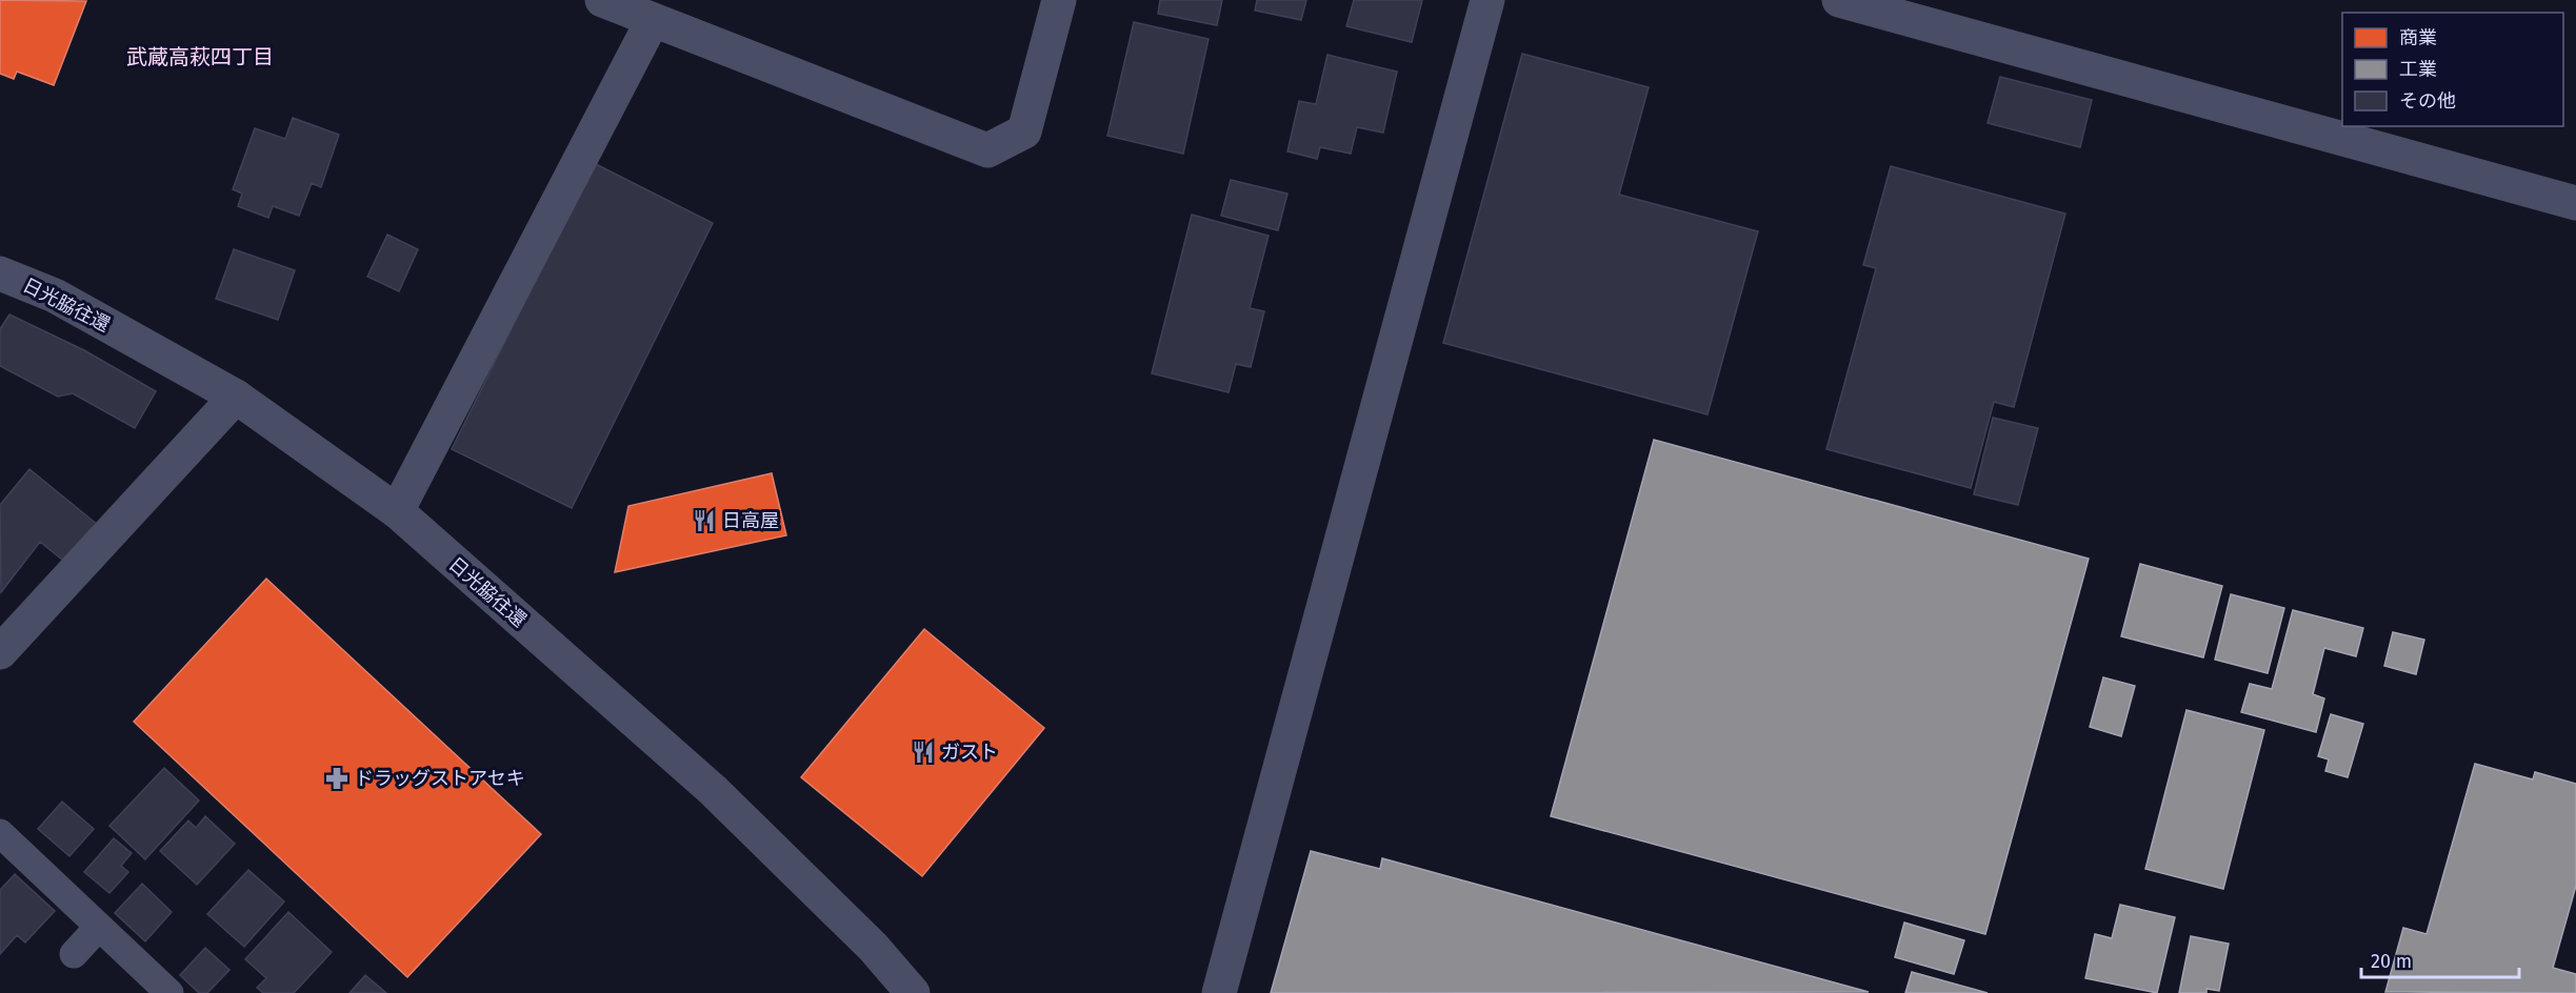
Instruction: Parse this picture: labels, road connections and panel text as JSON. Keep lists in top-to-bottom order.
{
  "streets": {
    "street": ["日光脇往還"]
  },
  "districts": ["武蔵高萩四丁目"],
  "places": {
    "restaurant": ["日高屋", "ガスト"],
    "pharmacy": ["ドラッグストアセキ"]
  },
  "legend": ["商業", "工業", "その他"],
  "scale_bar": "20 m"
}
